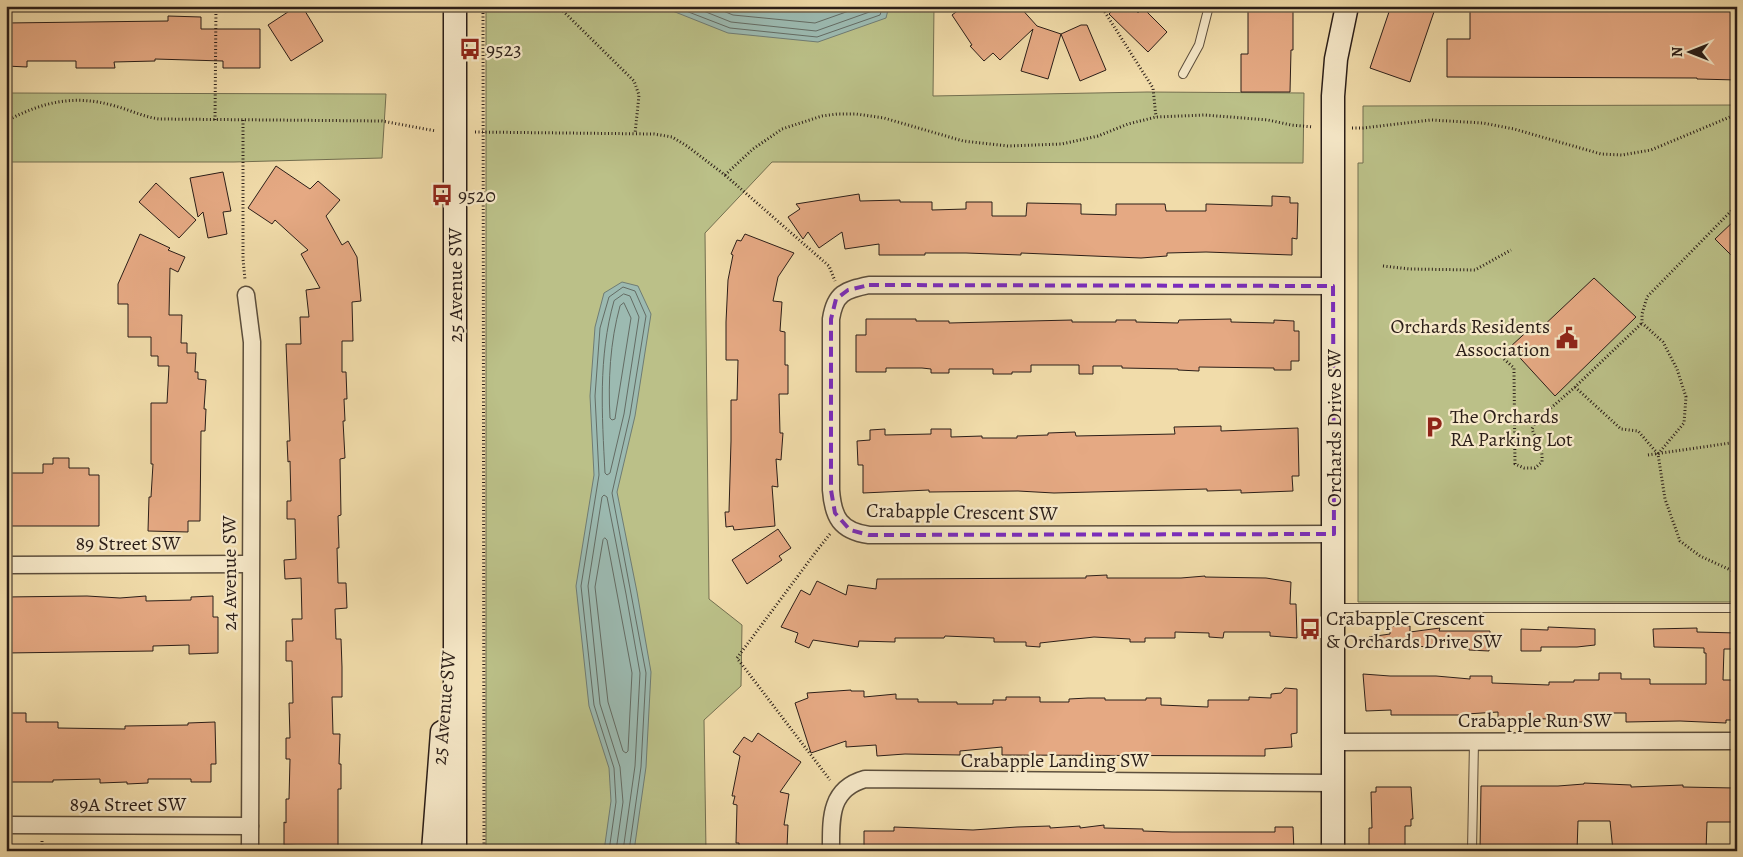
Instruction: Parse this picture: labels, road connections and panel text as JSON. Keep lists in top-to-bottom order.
{
  "streets": {
    "main road": ["25 Avenue SW", "Orchards Drive SW"],
    "street": [
      "Crabapple Crescent SW",
      "89 Street SW",
      "24 Avenue SW",
      "Crabapple Run SW",
      "Crabapple Landing SW",
      "89A Street SW"
    ]
  },
  "crossings": [
    ["Orchards Drive SW", "Crabapple Crescent SW"],
    ["Orchards Drive SW", "Crabapple Run SW"],
    ["Orchards Drive SW", "Crabapple Landing SW"],
    ["89 Street SW", "24 Avenue SW"],
    ["24 Avenue SW", "89A Street SW"]
  ],
  "places": {
    "bus stop": ["9523", "9520", "Crabapple Crescent & Orchards Drive SW"],
    "public building": ["Orchards Residents Association"],
    "parking": ["The Orchards RA Parking Lot"]
  },
  "north": "left"
}
